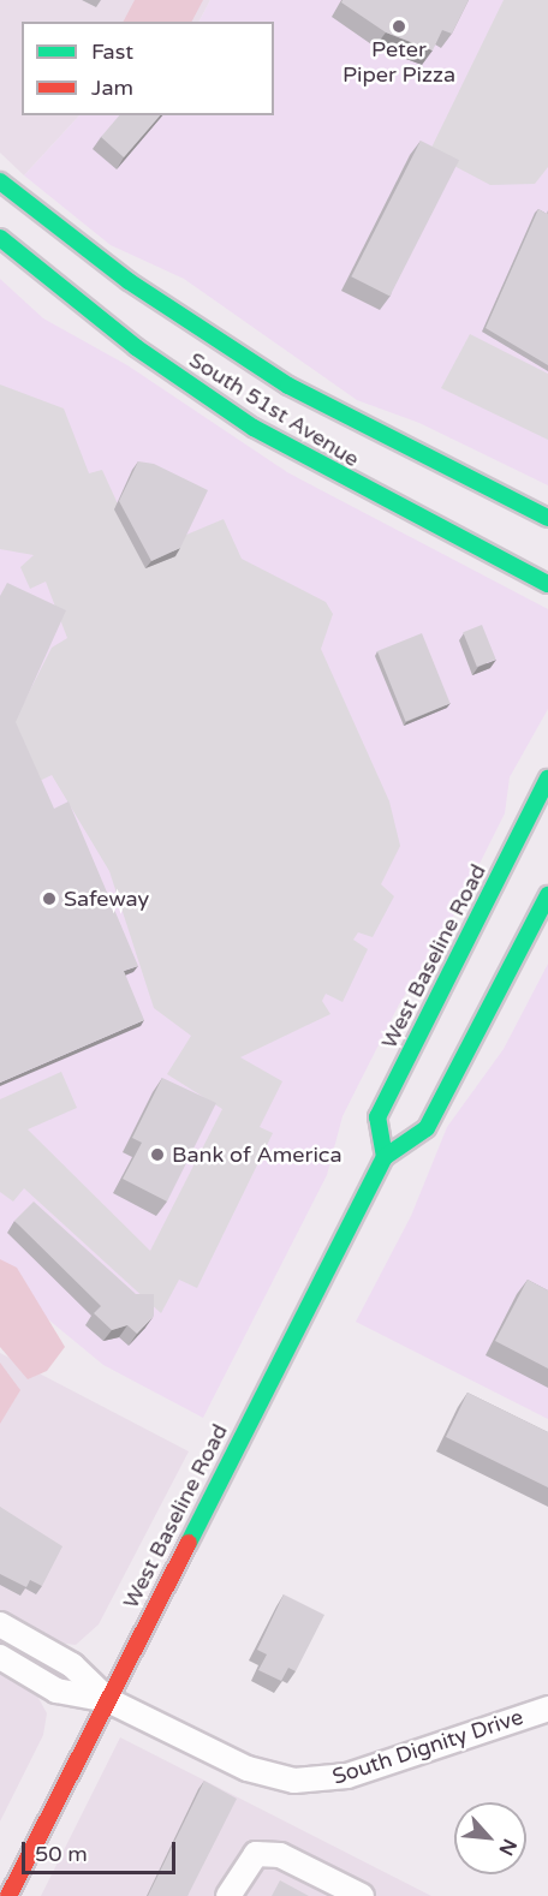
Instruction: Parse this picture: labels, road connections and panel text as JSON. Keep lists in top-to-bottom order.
{
  "streets": {
    "main road": ["South 51st Avenue", "West Baseline Road"],
    "street": ["South Dignity Drive"]
  },
  "crossings": [
    ["West Baseline Road", "South Dignity Drive"]
  ],
  "places": ["Peter Piper Pizza", "Safeway", "Bank of America"],
  "legend": ["Fast", "Jam"],
  "scale_bar": "50 m",
  "north": "bottom right"
}
